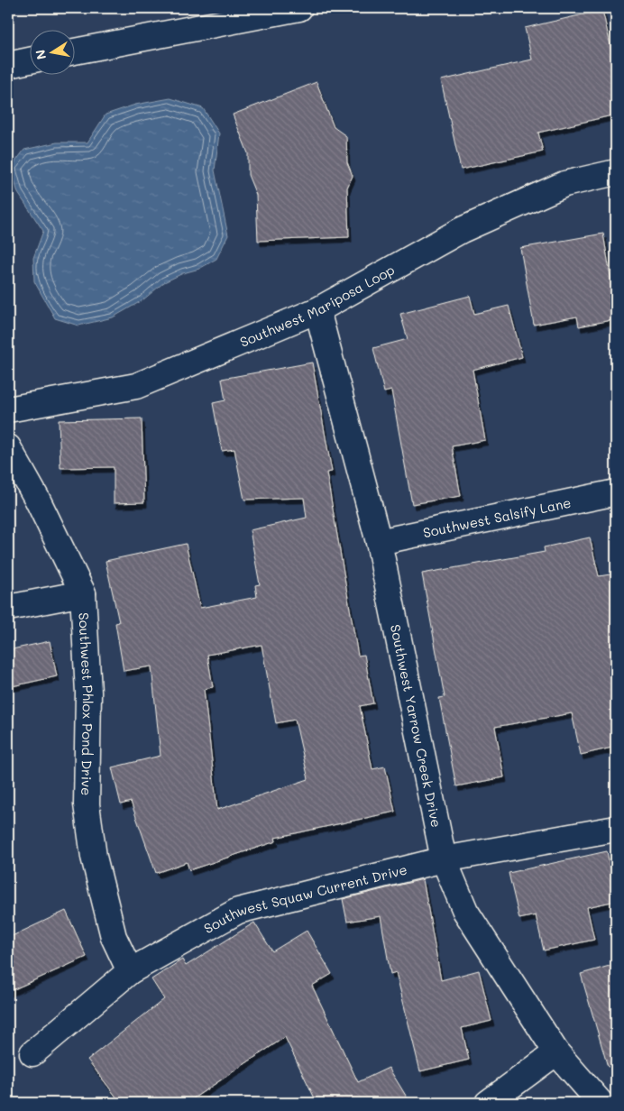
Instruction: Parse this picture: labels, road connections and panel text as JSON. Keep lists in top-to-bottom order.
{
  "streets": {
    "street": [
      "Southwest Mariposa Loop",
      "Southwest Salsify Lane",
      "Southwest Phlox Pond Drive",
      "Southwest Yarrow Creek Drive",
      "Southwest Squaw Current Drive"
    ]
  },
  "crossings": [
    ["Southwest Mariposa Loop", "Southwest Yarrow Creek Drive"],
    ["Southwest Salsify Lane", "Southwest Yarrow Creek Drive"],
    ["Southwest Phlox Pond Drive", "Southwest Squaw Current Drive"],
    ["Southwest Yarrow Creek Drive", "Southwest Squaw Current Drive"]
  ],
  "north": "left"
}
